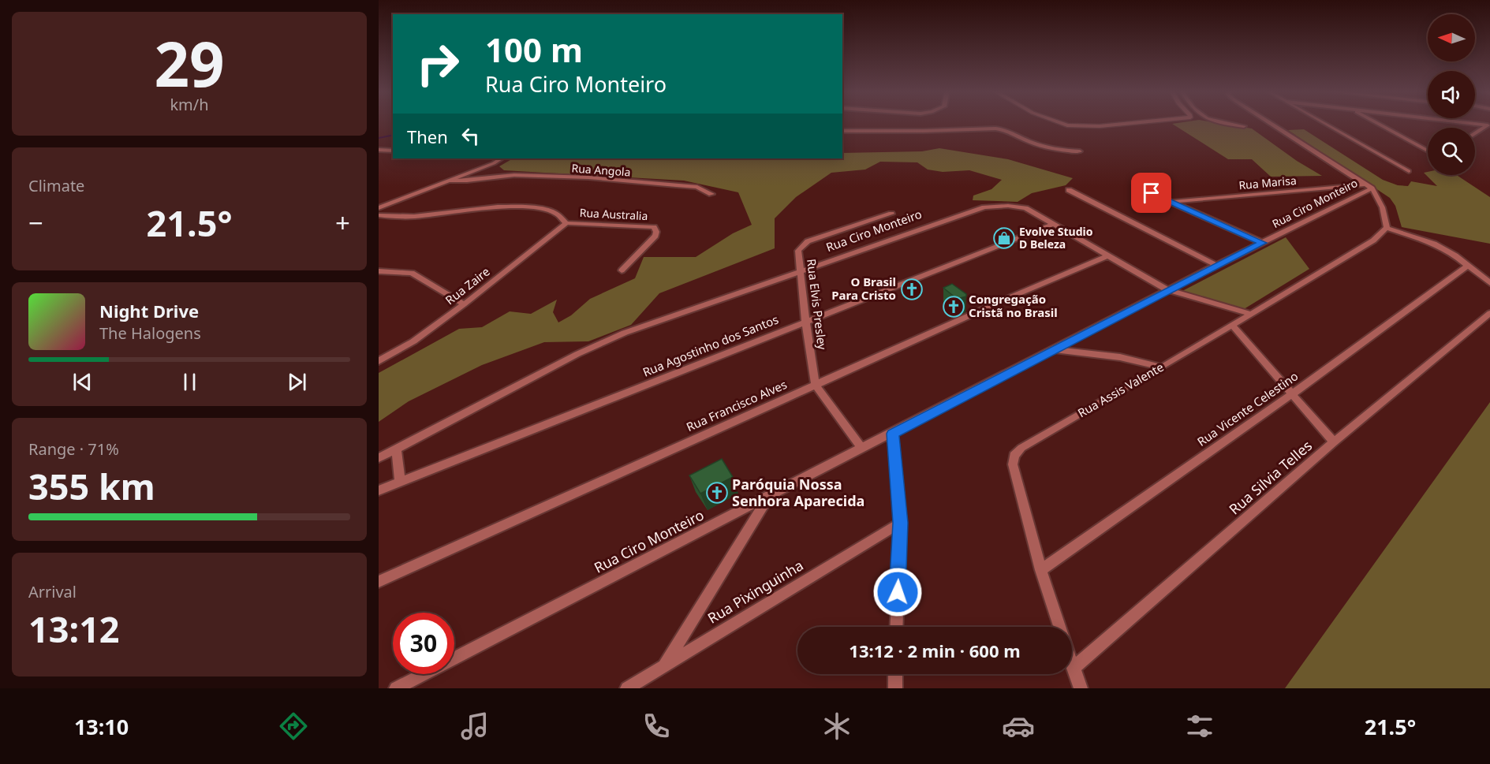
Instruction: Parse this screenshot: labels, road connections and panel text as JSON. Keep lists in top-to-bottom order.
{
  "streets": {
    "street": [
      "Rua Angola",
      "Rua Marisa",
      "Rua Ciro Monteiro",
      "Rua Australia",
      "Rua Zaire",
      "Rua Elvis Presley",
      "Rua Agostinho dos Santos",
      "Rua Assis Valente",
      "Rua Francisco Alves",
      "Rua Vicente Celestino",
      "Rua Silvia Telles",
      "Rua Pixinguinha"
    ]
  },
  "crossings": [
    ["Rua Marisa", "Rua Ciro Monteiro"],
    ["Rua Ciro Monteiro", "Rua Elvis Presley"],
    ["Rua Ciro Monteiro", "Rua Agostinho dos Santos"],
    ["Rua Ciro Monteiro", "Rua Francisco Alves"],
    ["Rua Australia", "Rua Zaire"],
    ["Rua Elvis Presley", "Rua Agostinho dos Santos"],
    ["Rua Elvis Presley", "Rua Francisco Alves"],
    ["Rua Assis Valente", "Rua Vicente Celestino"]
  ],
  "places": {
    "shop": ["Evolve Studio D Beleza"],
    "church": ["O Brasil Para Cristo", "Congregação Cristã no Brasil", "Paróquia Nossa Senhora Aparecida"]
  },
  "north": "left",
  "page": {
    "tile": [
      ["29", "km/h"],
      "Climate",
      ["Range · 71%", "355 km"],
      ["Arrival", "13:12"]
    ],
    "turn": ["100 m", "Rua Ciro Monteiro"],
    "then": "Then",
    "heat": ["−", "21.5°", "+"],
    "song": ["Night Drive", "The Halogens"],
    "limit": "30",
    "trip": "13:12 · 2 min · 600 m",
    "tabs": ["13:10", "21.5°"]
  }
}
